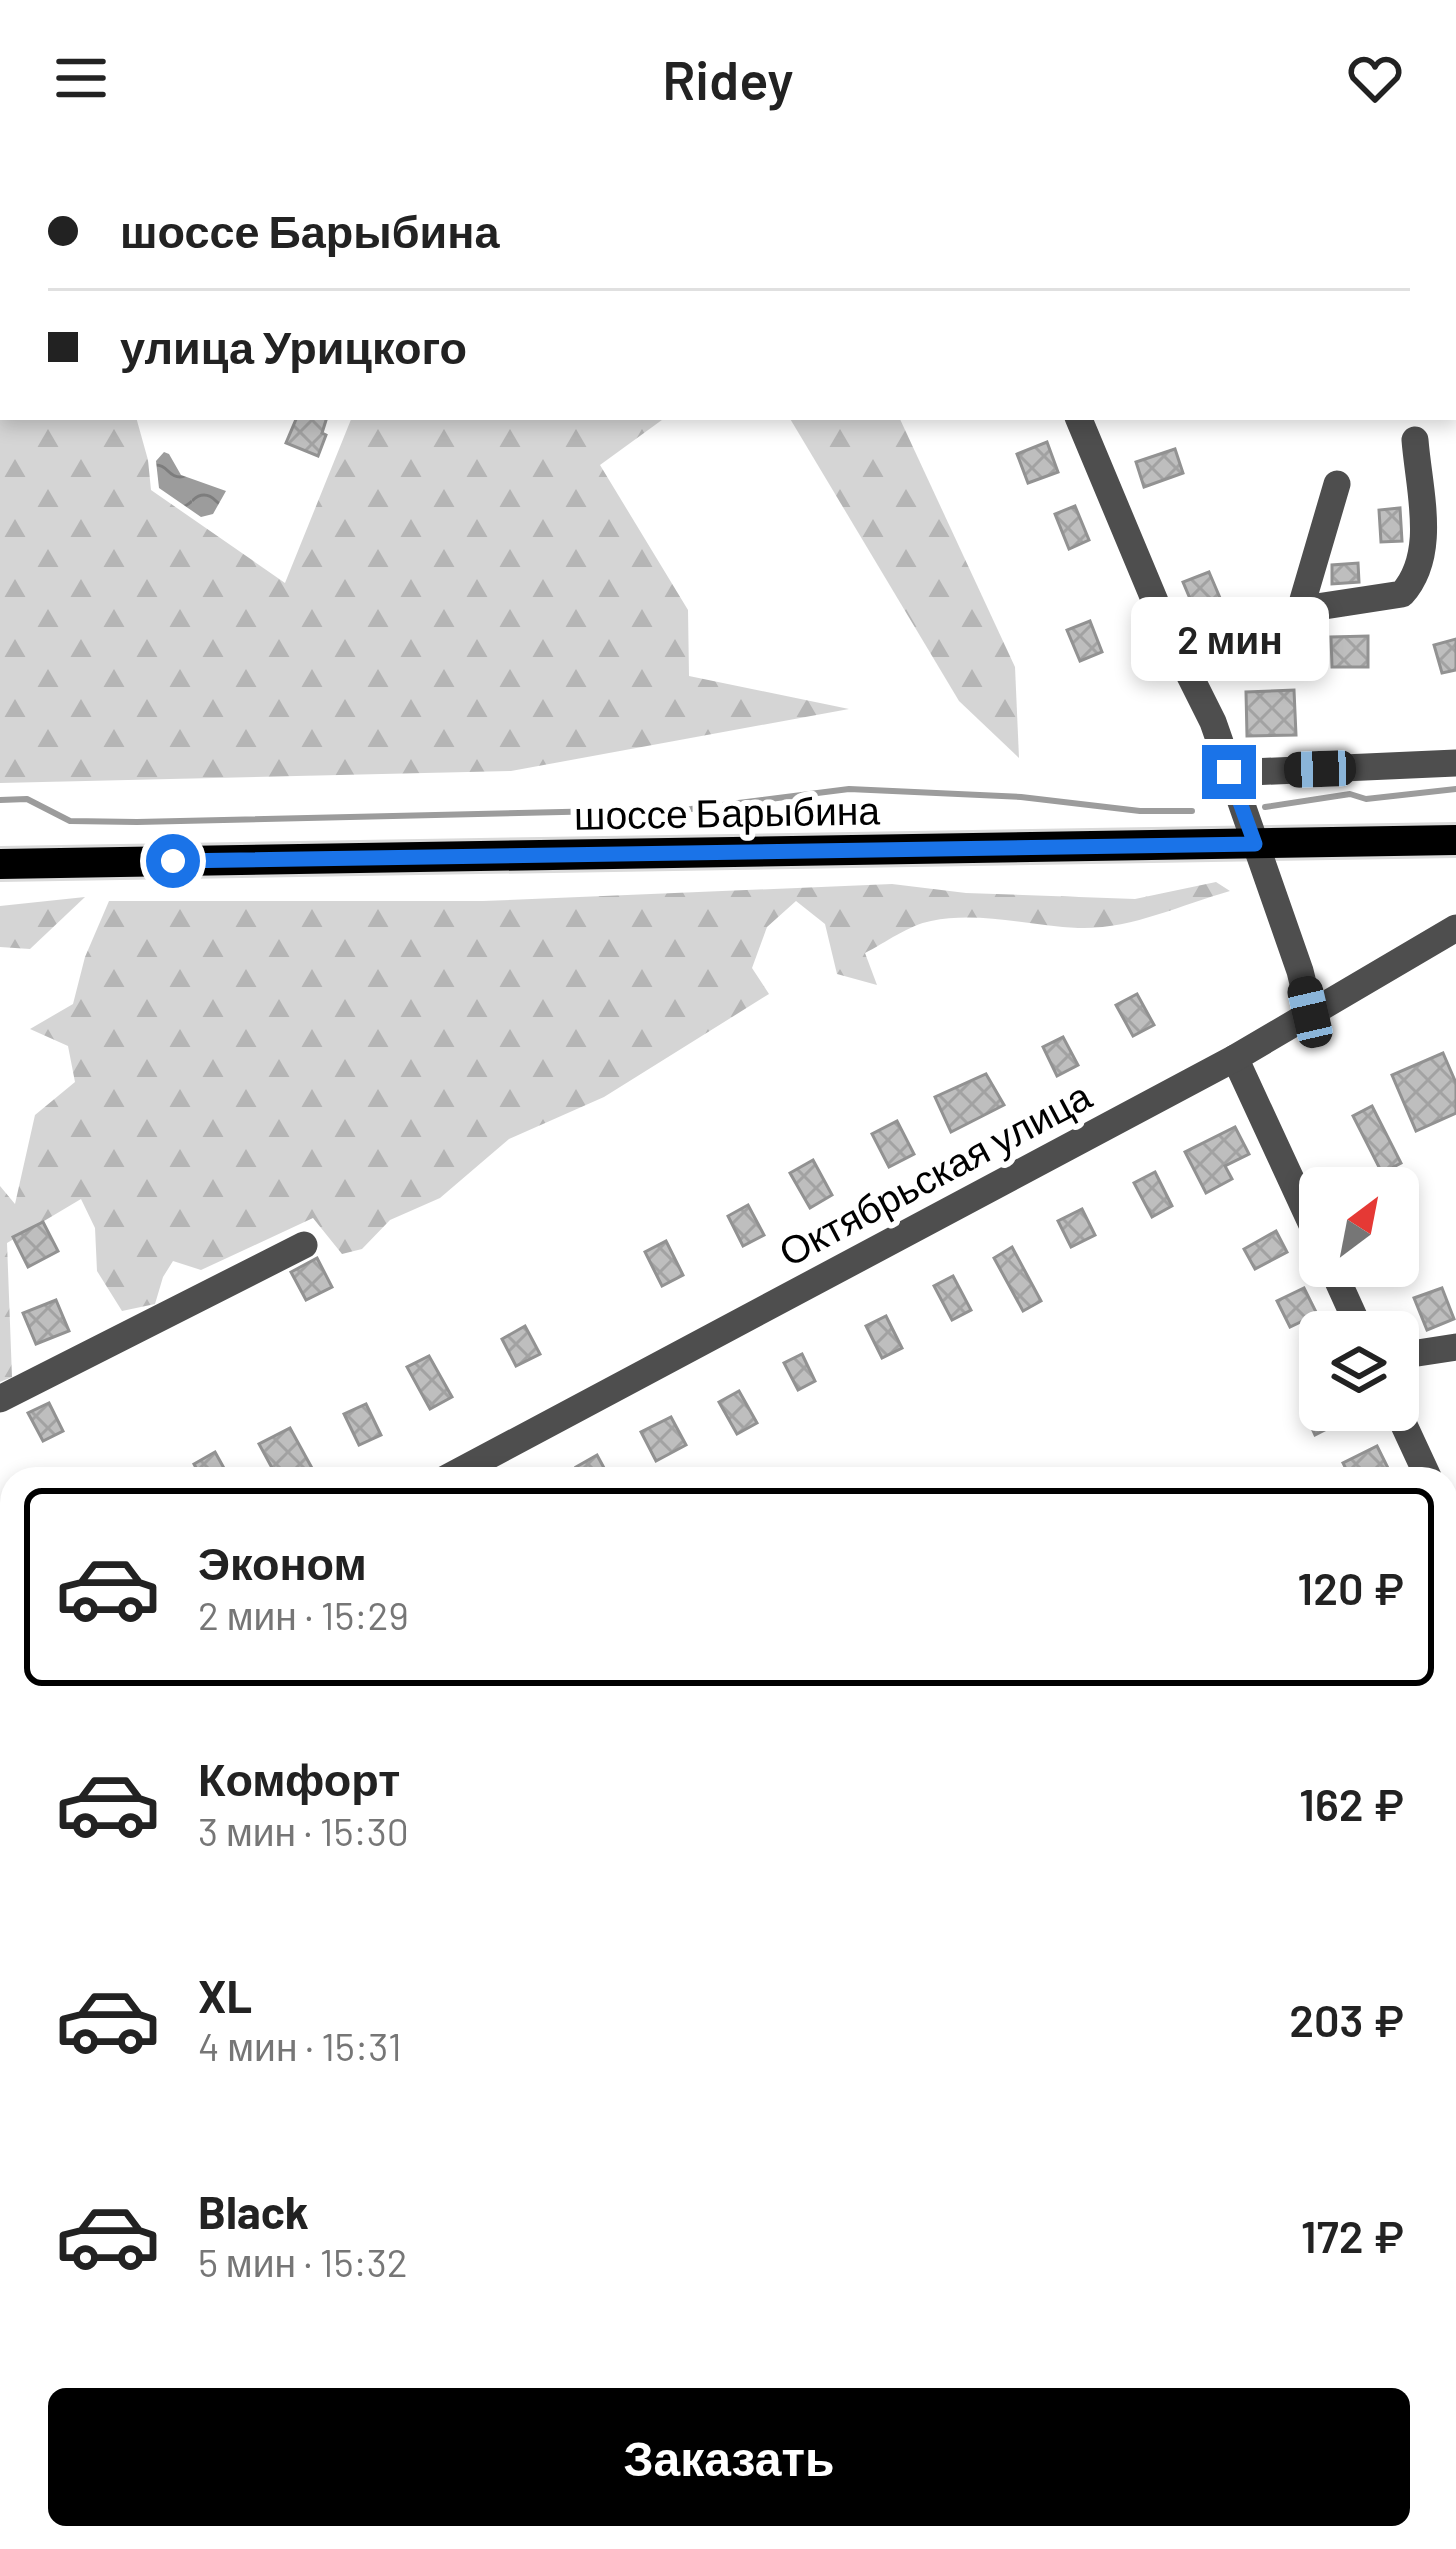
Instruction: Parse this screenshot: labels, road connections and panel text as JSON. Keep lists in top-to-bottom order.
{
  "streets": {
    "main road": ["шоссе Барыбина"],
    "street": ["Октябрьская улица"]
  },
  "north": "top right",
  "page": {
    "header": "Ridey",
    "banner": ["шоссе Барыбина", "улица Урицкого"],
    "bubble": "2 мин",
    "list": [
      {
        "name": "Эконом",
        "note": "2 мин · 15:29",
        "value": "120 ₽"
      },
      {
        "name": "Комфорт",
        "note": "3 мин · 15:30",
        "value": "162 ₽"
      },
      {
        "name": "XL",
        "note": "4 мин · 15:31",
        "value": "203 ₽"
      },
      {
        "name": "Black",
        "note": "5 мин · 15:32",
        "value": "172 ₽"
      }
    ],
    "buttons": "Заказать"
  }
}
